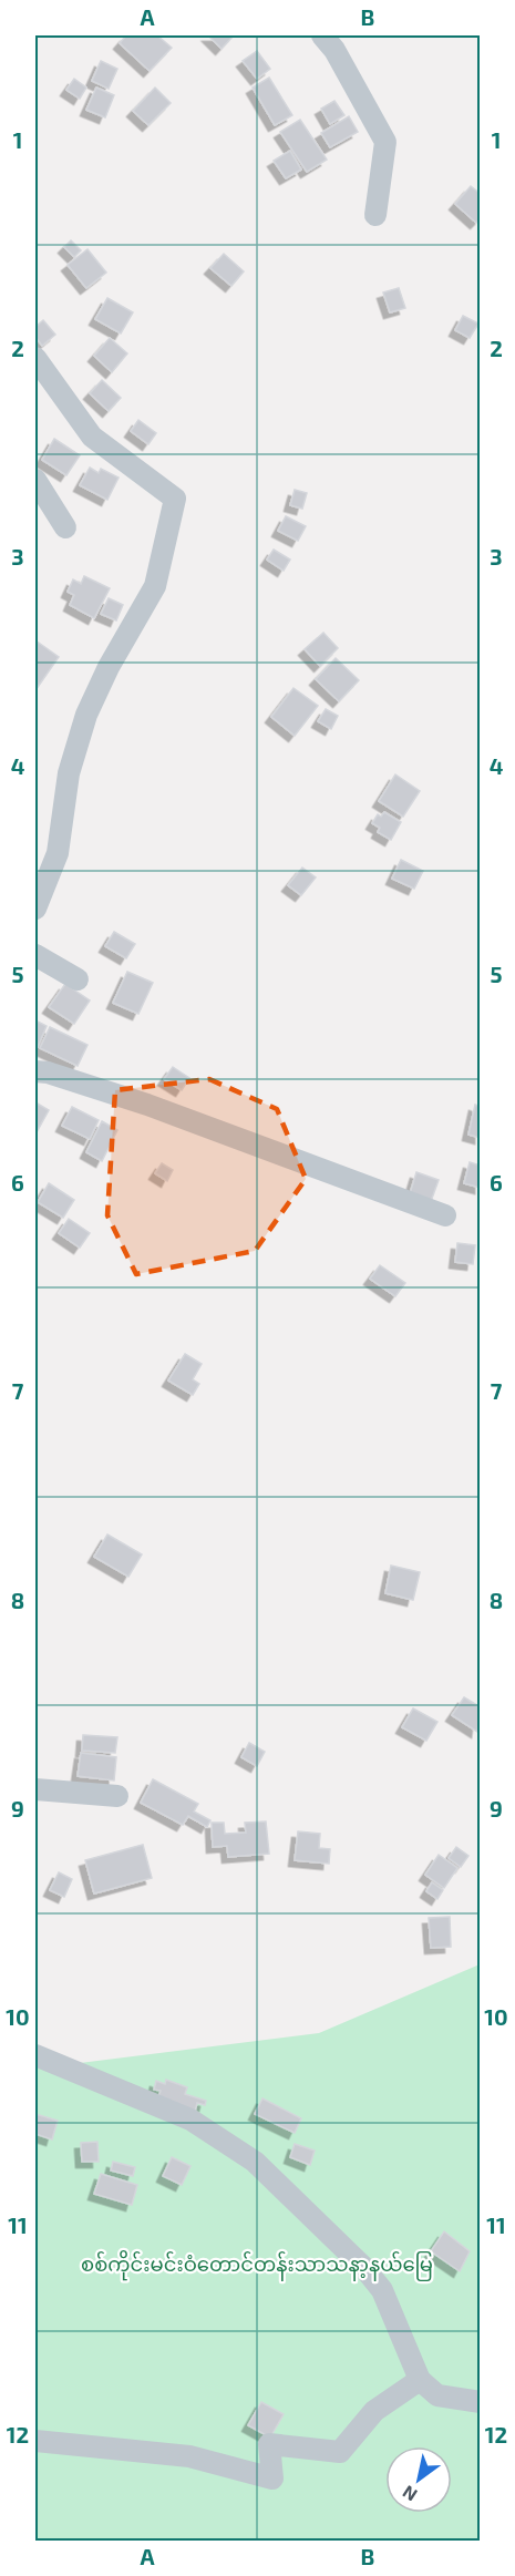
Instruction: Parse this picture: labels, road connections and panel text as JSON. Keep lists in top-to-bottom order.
{
  "parks": ["စစ်ကိုင်းမင်းဝံတောင်တန်းသာသနာ့နယ်မြေ"],
  "north": "bottom left",
  "grid": {
    "columns": ["A", "B"],
    "rows": [
      "1",
      "2",
      "3",
      "4",
      "5",
      "6",
      "7",
      "8",
      "9",
      "10",
      "11",
      "12"
    ]
  }
}
